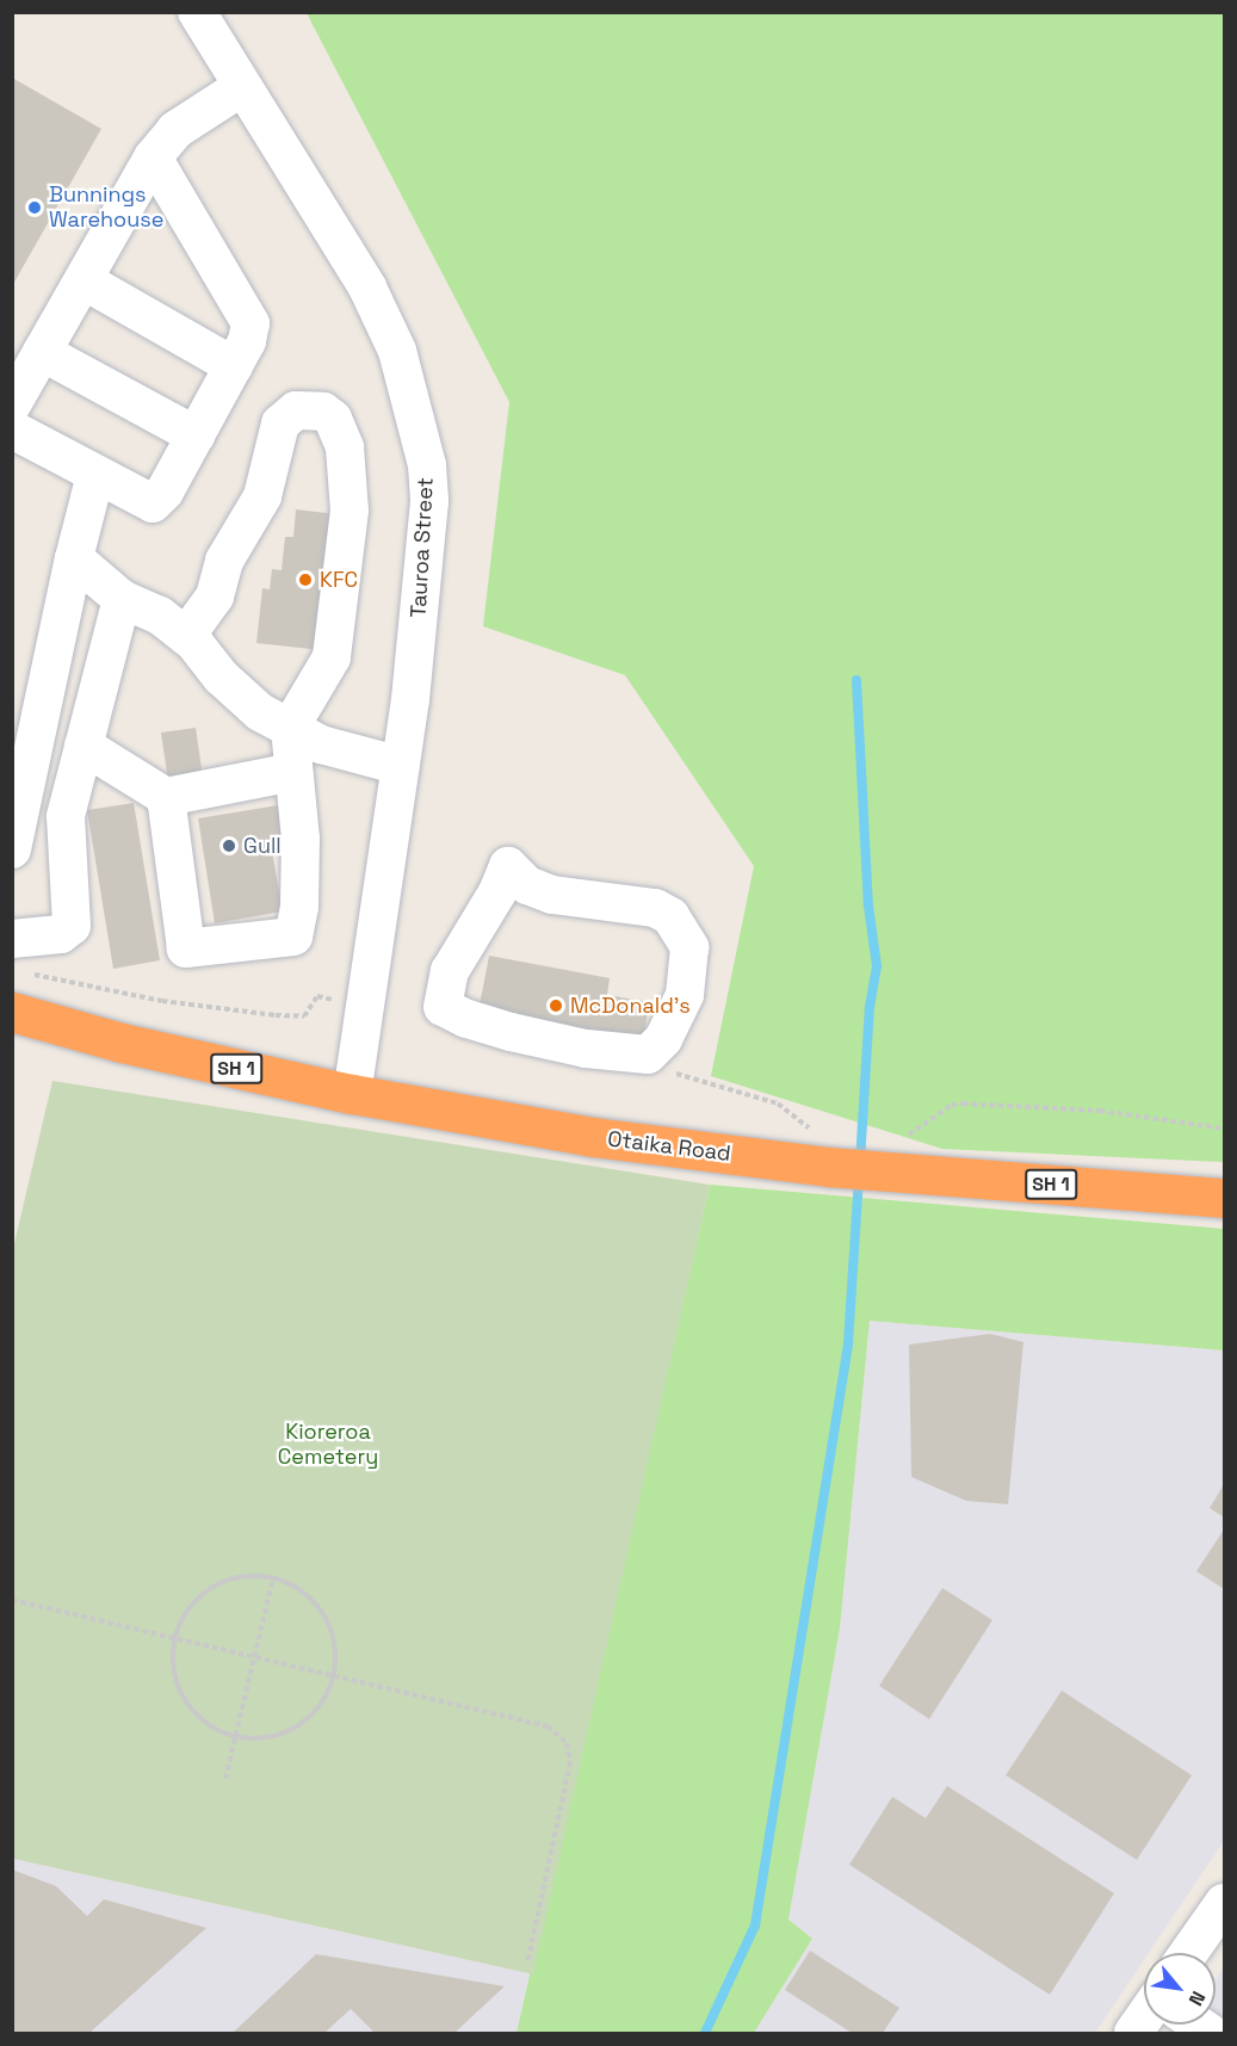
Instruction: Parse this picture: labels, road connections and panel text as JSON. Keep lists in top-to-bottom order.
{
  "streets": {
    "highway": ["SH 1", "Otaika Road"],
    "street": ["Tauroa Street"]
  },
  "crossings": [
    ["Tauroa Street", "Otaika Road"]
  ],
  "parks": ["Kioreroa Cemetery"],
  "places": [
    "Bunnings Warehouse",
    "KFC",
    "Gull",
    "McDonald's"
  ],
  "north": "bottom right"
}
